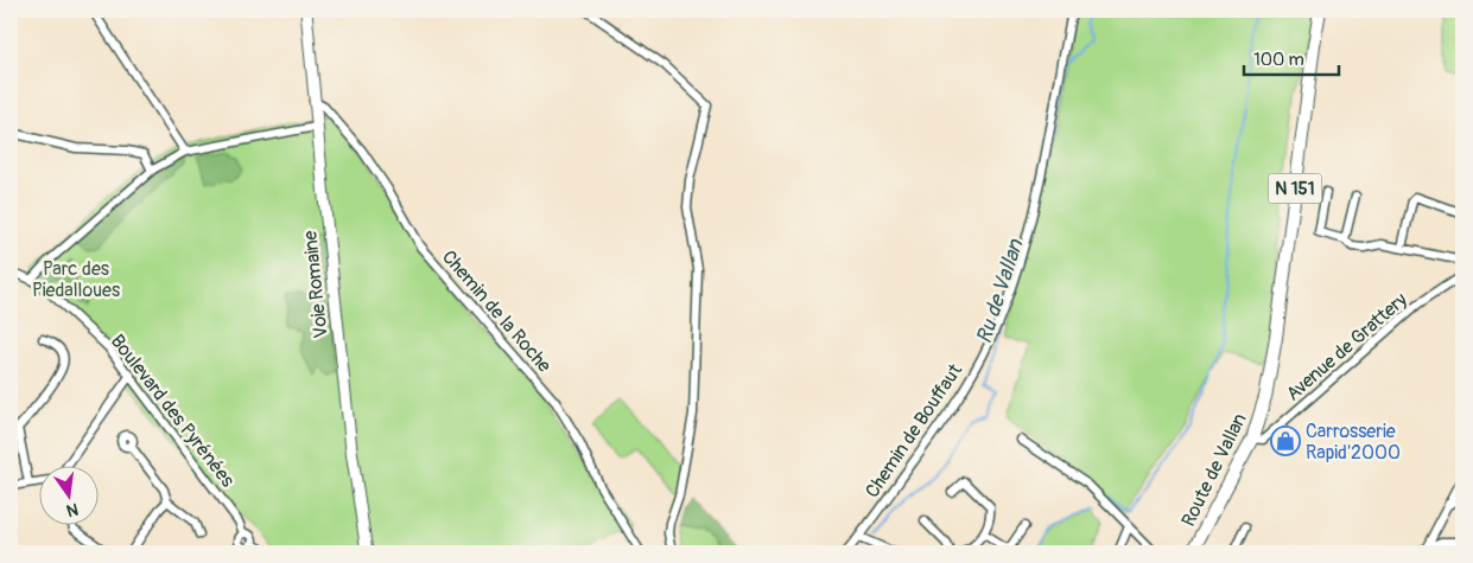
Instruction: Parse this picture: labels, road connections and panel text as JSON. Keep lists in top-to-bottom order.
{
  "streets": {
    "main road": ["N 151", "Voie Romaine", "Route de Vallan"],
    "street": [
      "Chemin de la Roche",
      "Avenue de Grattery",
      "Boulevard des Pyrénées",
      "Chemin de Bouffaut"
    ]
  },
  "crossings": [
    ["Voie Romaine", "Chemin de la Roche"],
    ["Avenue de Grattery", "Route de Vallan"]
  ],
  "water": ["Ru de Vallan"],
  "parks": ["Parc des Piedalloues"],
  "places": {
    "shop": ["Carrosserie Rapid'2000"]
  },
  "scale_bar": "100 m",
  "north": "bottom"
}
